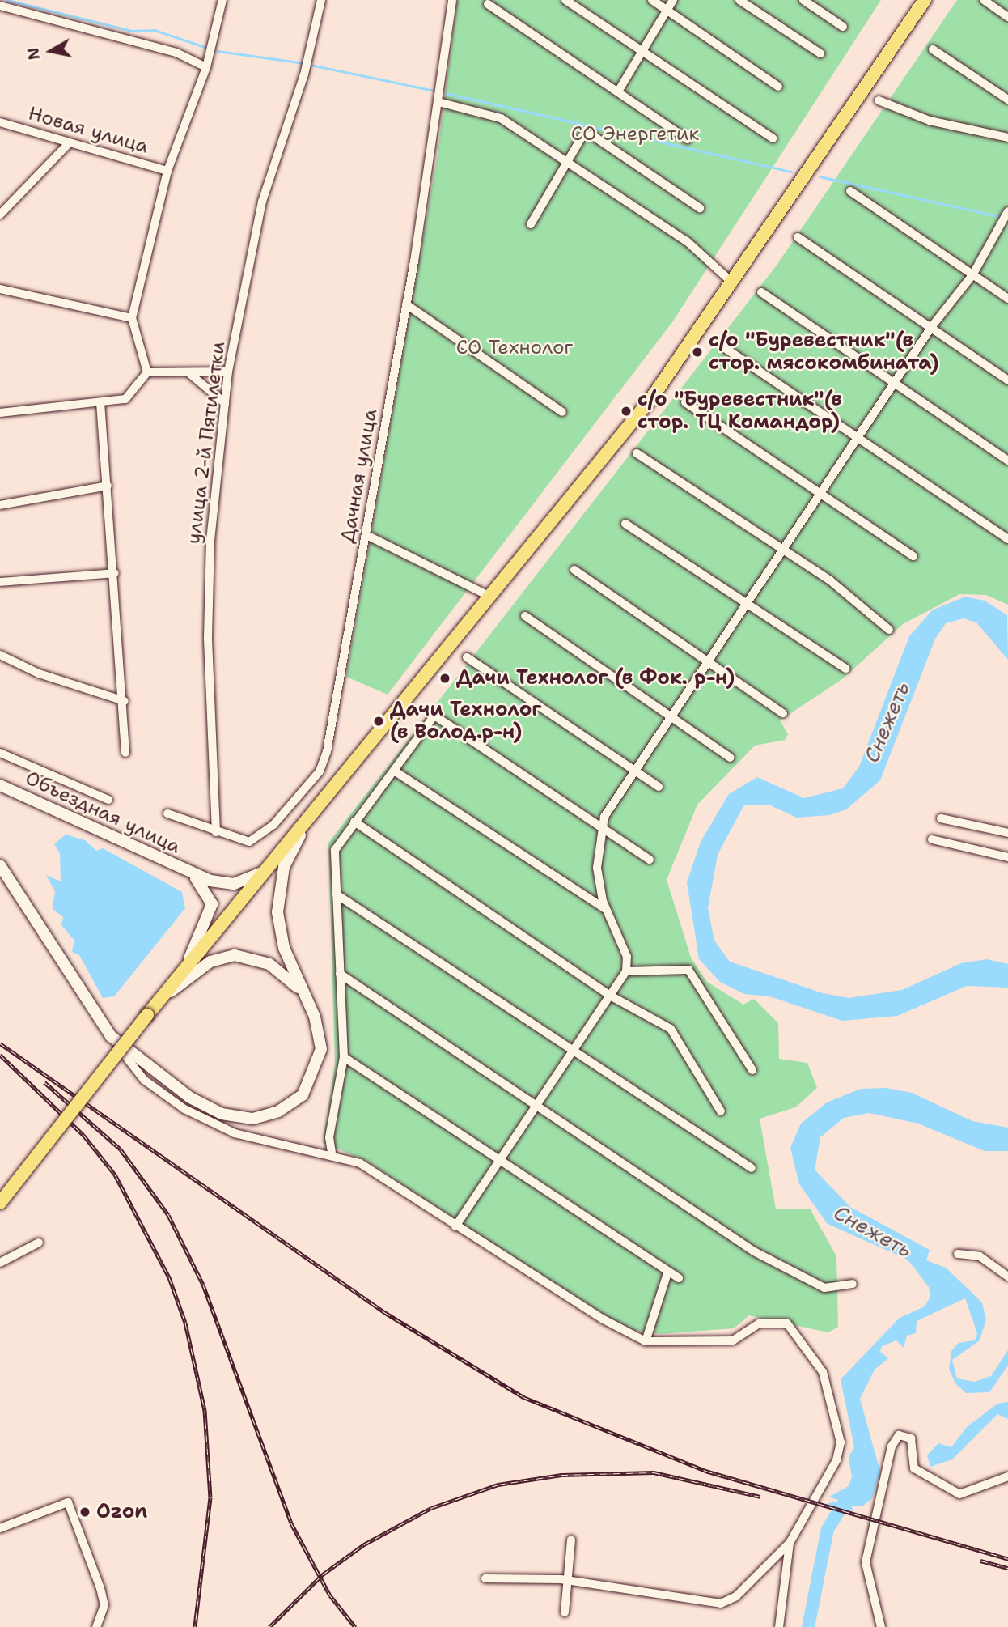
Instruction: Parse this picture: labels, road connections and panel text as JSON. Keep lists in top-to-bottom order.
{
  "streets": {
    "street": [
      "Новая улица",
      "улица 2-й Пятилетки",
      "Дачная улица",
      "Объездная улица"
    ]
  },
  "crossings": [
    ["улица 2-й Пятилетки", "Дачная улица"]
  ],
  "water": ["Снежеть"],
  "parks": ["СО Энергетик", "СО Технолог"],
  "places": [
    "с/о \"Буревестник\"(в стор. мясокомбината)",
    "с/о \"Буревестник\"(в стор. ТЦ Командор)",
    "Дачи Технолог (в Фок. р-н)",
    "Дачи Технолог (в Волод.р-н)",
    "Ozon"
  ],
  "north": "left"
}
